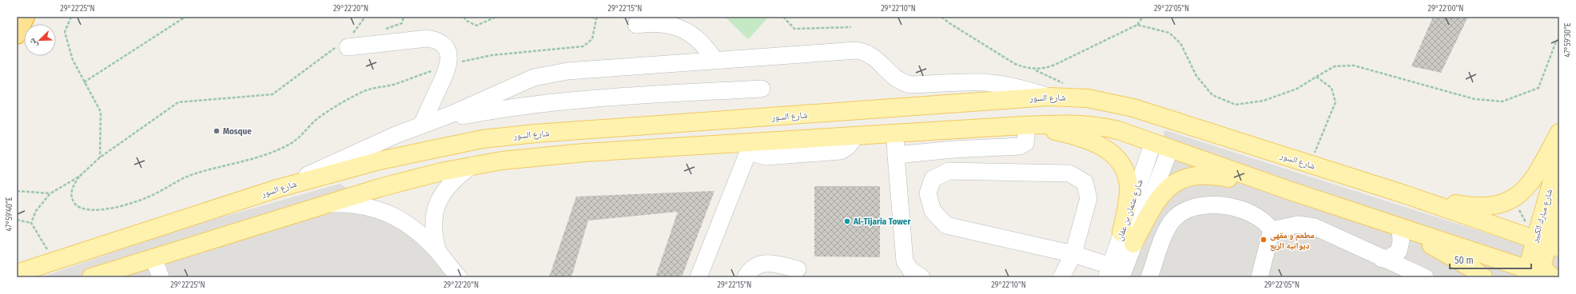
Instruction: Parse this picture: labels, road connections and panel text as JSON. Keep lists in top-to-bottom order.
{
  "streets": {
    "main road": ["شارع السور", "شارع مبارك الكبير"],
    "street": ["شارع عثمان بن عفان"]
  },
  "crossings": [
    ["شارع السور", "شارع مبارك الكبير"]
  ],
  "places": ["Mosque", "Al-Tijaria Tower", "مطعم و مقهى ديوانيه الربع"],
  "scale_bar": "50 m",
  "north": "bottom left",
  "coordinates": [
    "29°22'25\"N",
    "29°22'20\"N",
    "29°22'15\"N",
    "29°22'10\"N",
    "29°22'05\"N",
    "29°22'00\"N",
    "47°59'30\"E",
    "47°59'40\"E"
  ]
}
